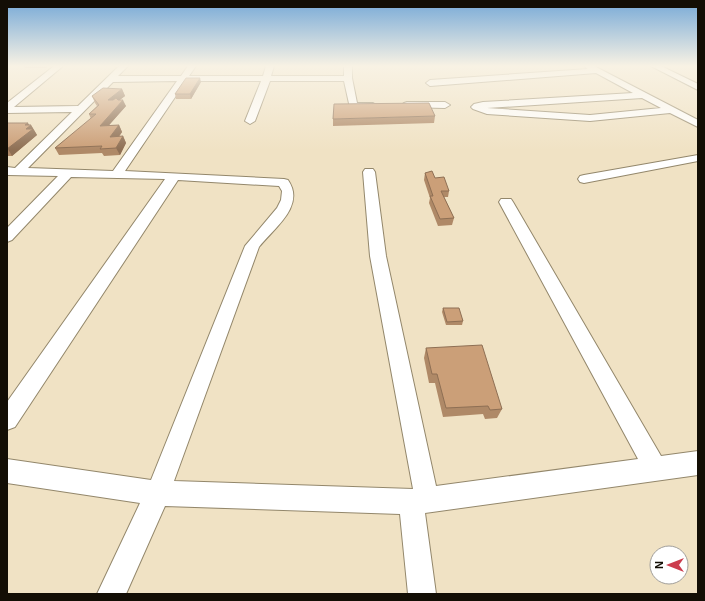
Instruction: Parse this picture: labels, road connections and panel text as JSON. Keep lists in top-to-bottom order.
{
  "north": "left"
}
